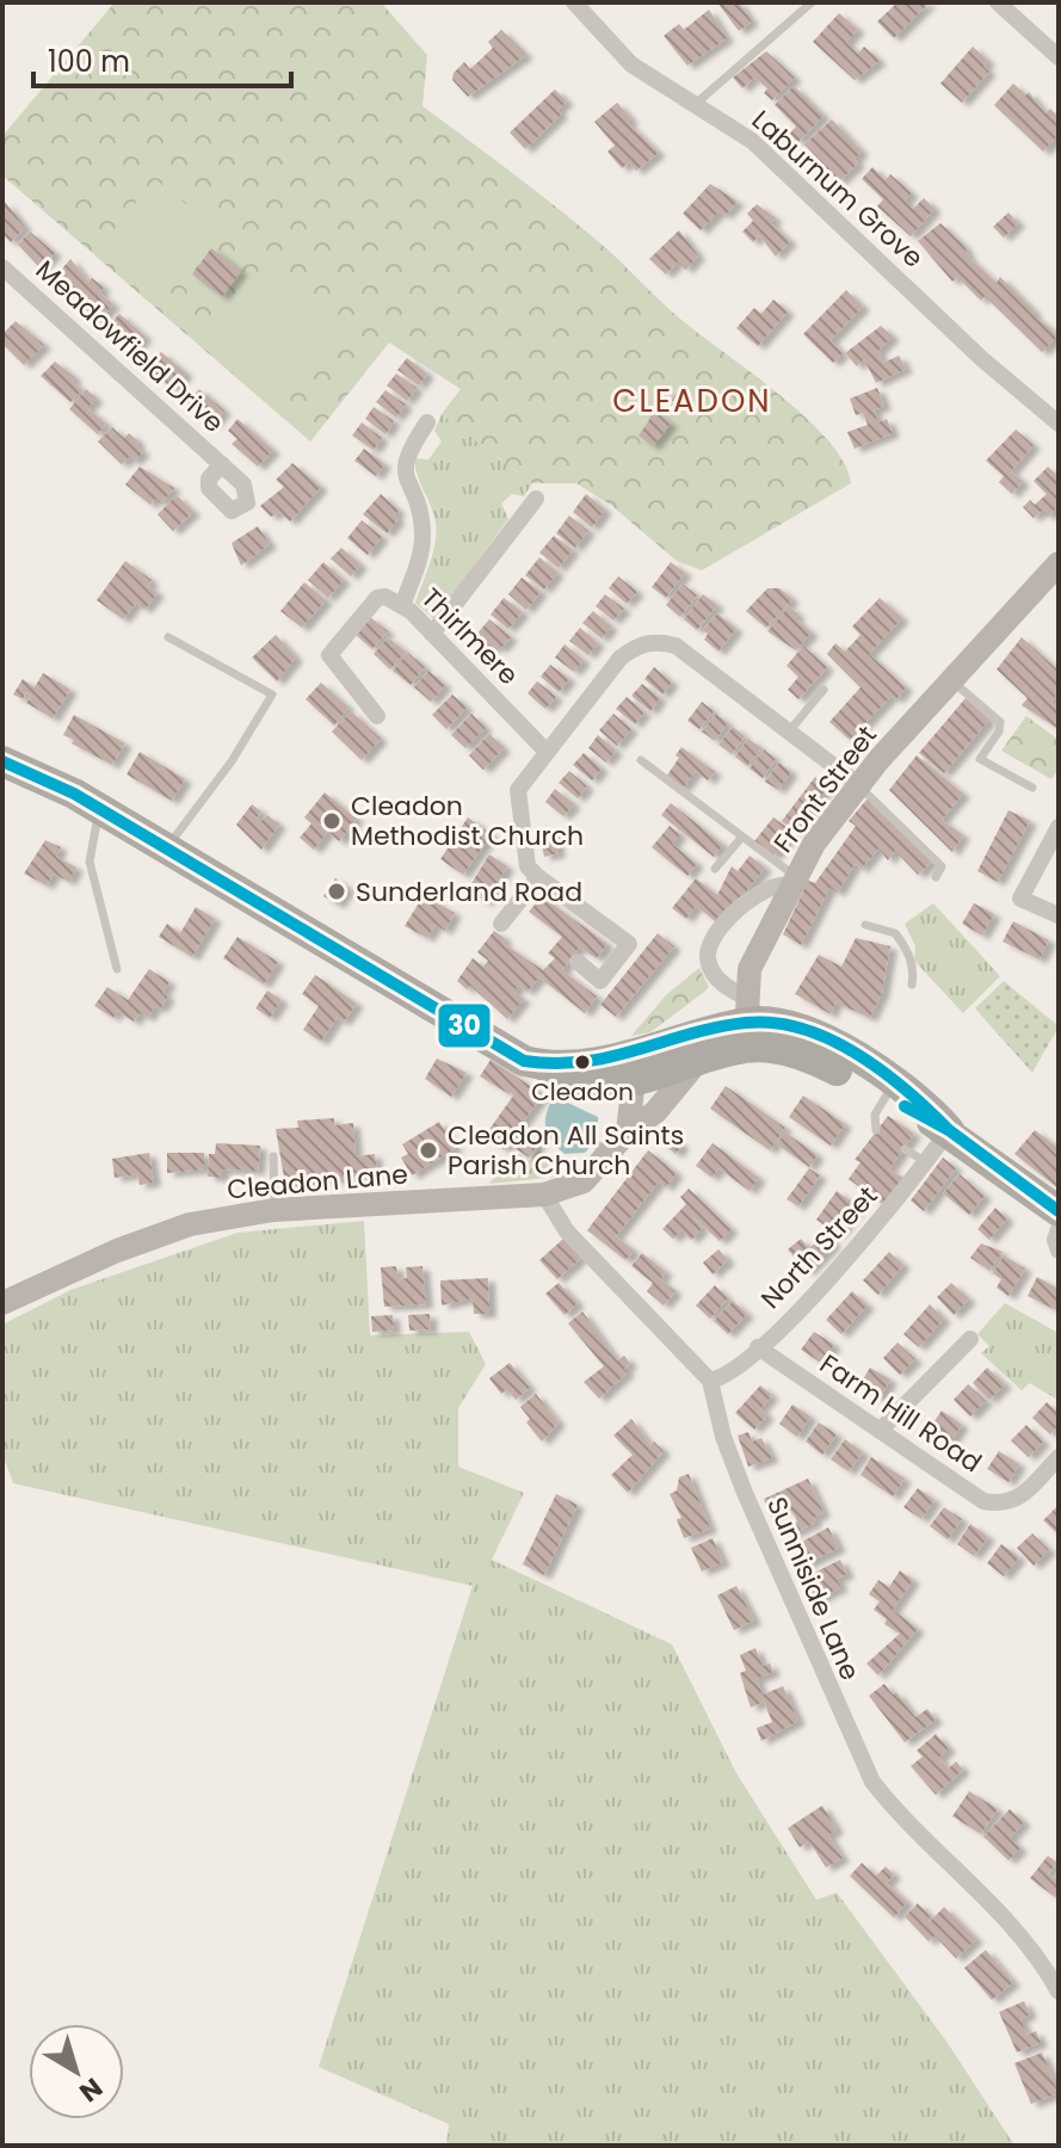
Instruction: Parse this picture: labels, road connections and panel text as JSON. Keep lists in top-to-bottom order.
{
  "streets": {
    "street": [
      "Laburnum Grove",
      "Meadowfield Drive",
      "Thirlmere",
      "Front Street",
      "Cleadon Lane",
      "North Street",
      "Farm Hill Road",
      "Sunniside Lane"
    ]
  },
  "crossings": [
    ["North Street", "Farm Hill Road"],
    ["North Street", "Sunniside Lane"]
  ],
  "districts": ["CLEADON"],
  "places": [
    "Cleadon Methodist Church",
    "Sunderland Road",
    "Cleadon",
    "Cleadon All Saints Parish Church"
  ],
  "lines": ["transit line 30"],
  "scale_bar": "100 m",
  "north": "bottom right"
}
